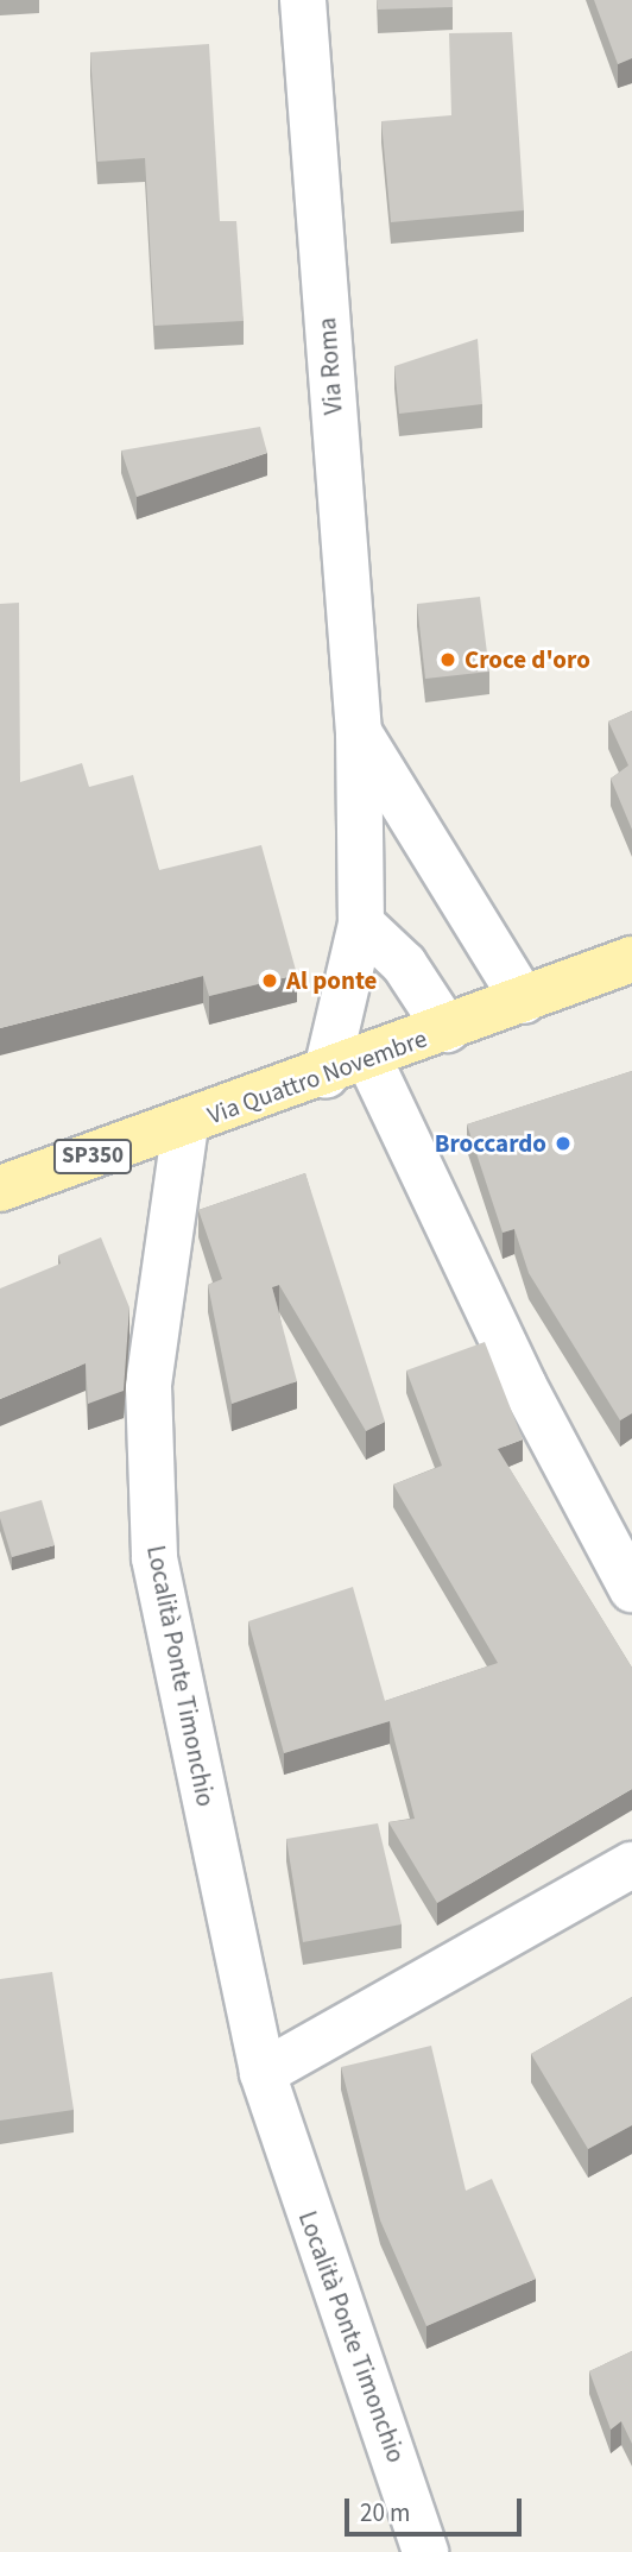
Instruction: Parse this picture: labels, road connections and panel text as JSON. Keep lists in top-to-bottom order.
{
  "streets": {
    "main road": ["Via Quattro Novembre", "SP350"],
    "street": ["Via Roma", "Località Ponte Timonchio"]
  },
  "crossings": [
    ["Via Roma", "Via Quattro Novembre"],
    ["Via Quattro Novembre", "Località Ponte Timonchio"]
  ],
  "places": ["Croce d'oro", "Al ponte", "Broccardo"],
  "scale_bar": "20 m"
}
